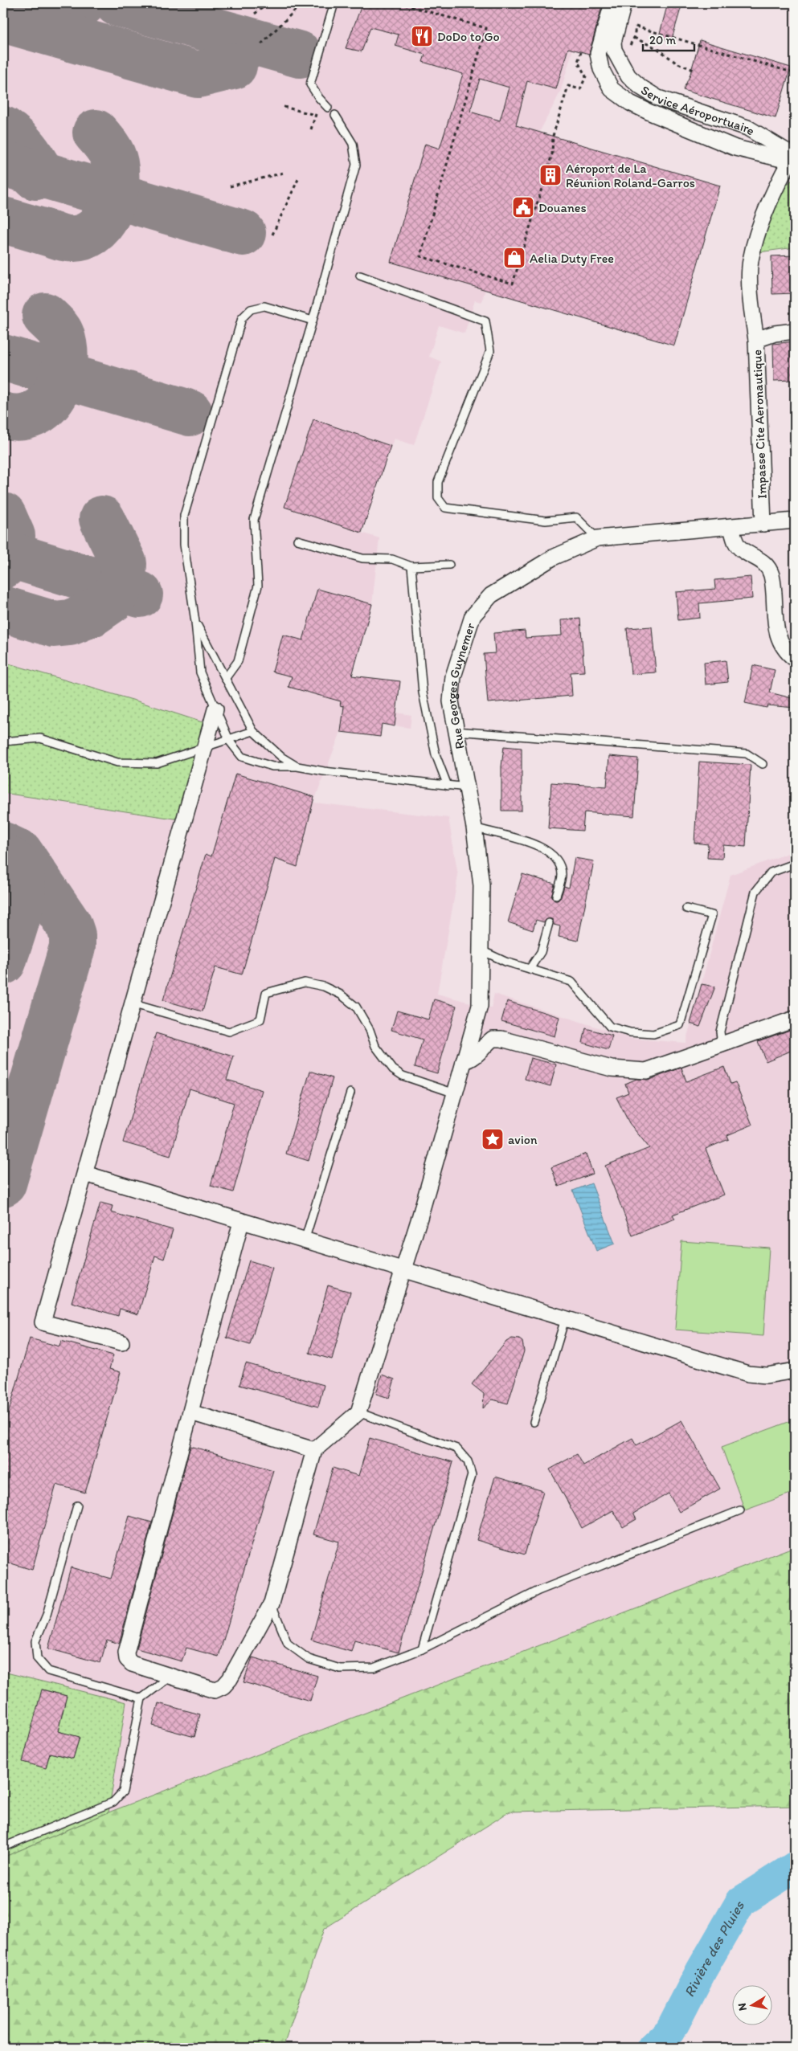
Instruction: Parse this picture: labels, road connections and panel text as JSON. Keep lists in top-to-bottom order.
{
  "streets": {
    "street": ["Service Aéroportuaire", "Impasse Cite Aeronautique", "Rue Georges Guynemer"]
  },
  "crossings": [
    ["Impasse Cite Aeronautique", "Rue Georges Guynemer"]
  ],
  "water": ["Rivière des Pluies"],
  "places": {
    "restaurant": ["DoDo to Go"],
    "building": ["Aéroport de La Réunion Roland-Garros"],
    "public building": ["Douanes"],
    "shop": ["Aelia Duty Free"],
    "place": ["avion"]
  },
  "scale_bar": "20 m",
  "north": "left"
}
